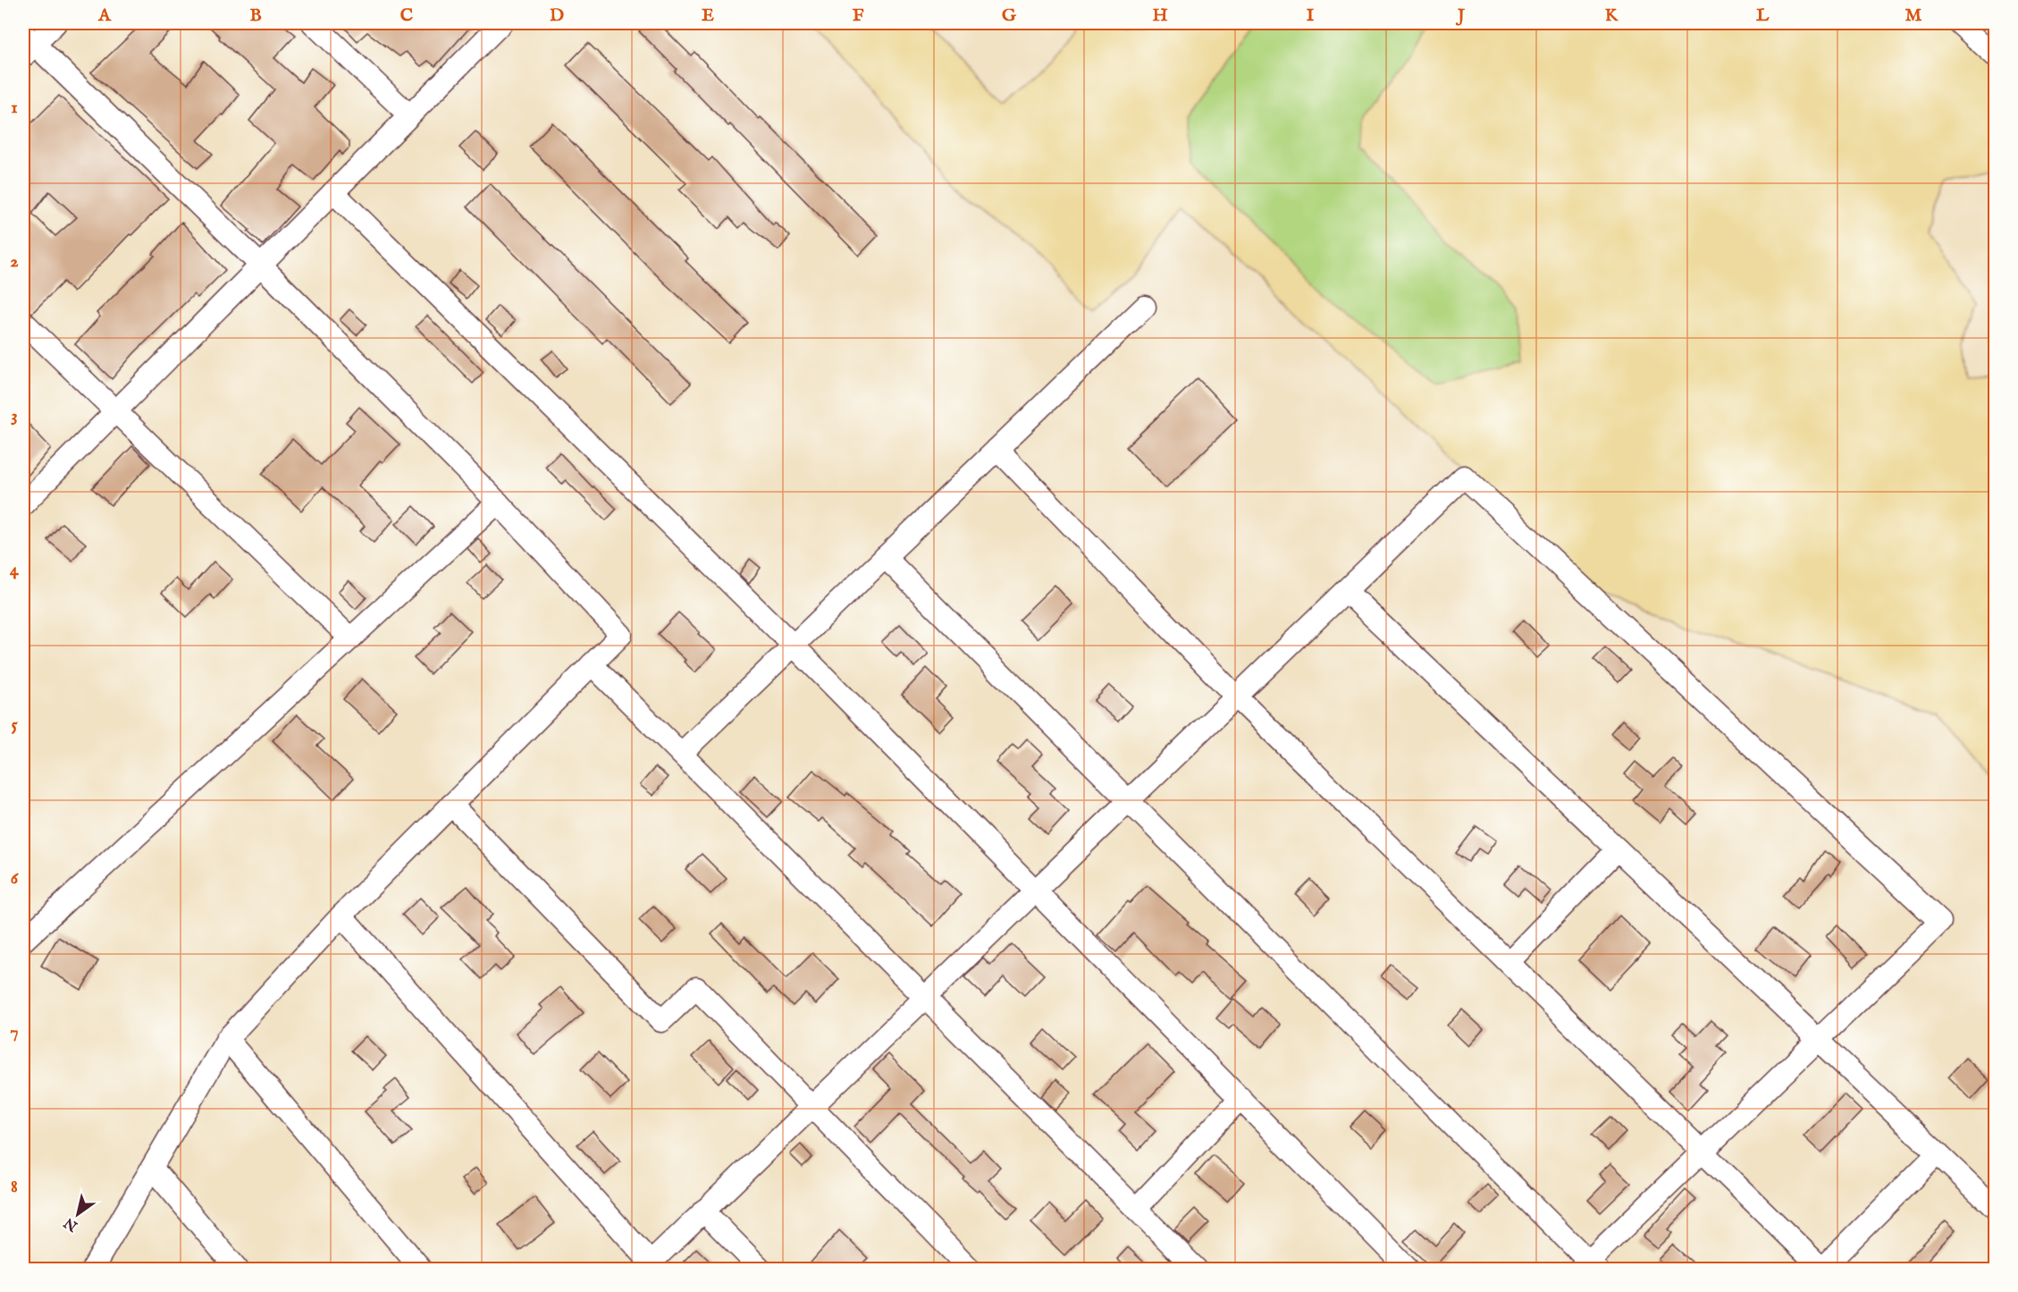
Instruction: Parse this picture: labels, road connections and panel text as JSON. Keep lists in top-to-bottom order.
{
  "north": "bottom left",
  "grid": {
    "columns": [
      "A",
      "B",
      "C",
      "D",
      "E",
      "F",
      "G",
      "H",
      "I",
      "J",
      "K",
      "L",
      "M"
    ],
    "rows": [
      "1",
      "2",
      "3",
      "4",
      "5",
      "6",
      "7",
      "8"
    ]
  }
}
